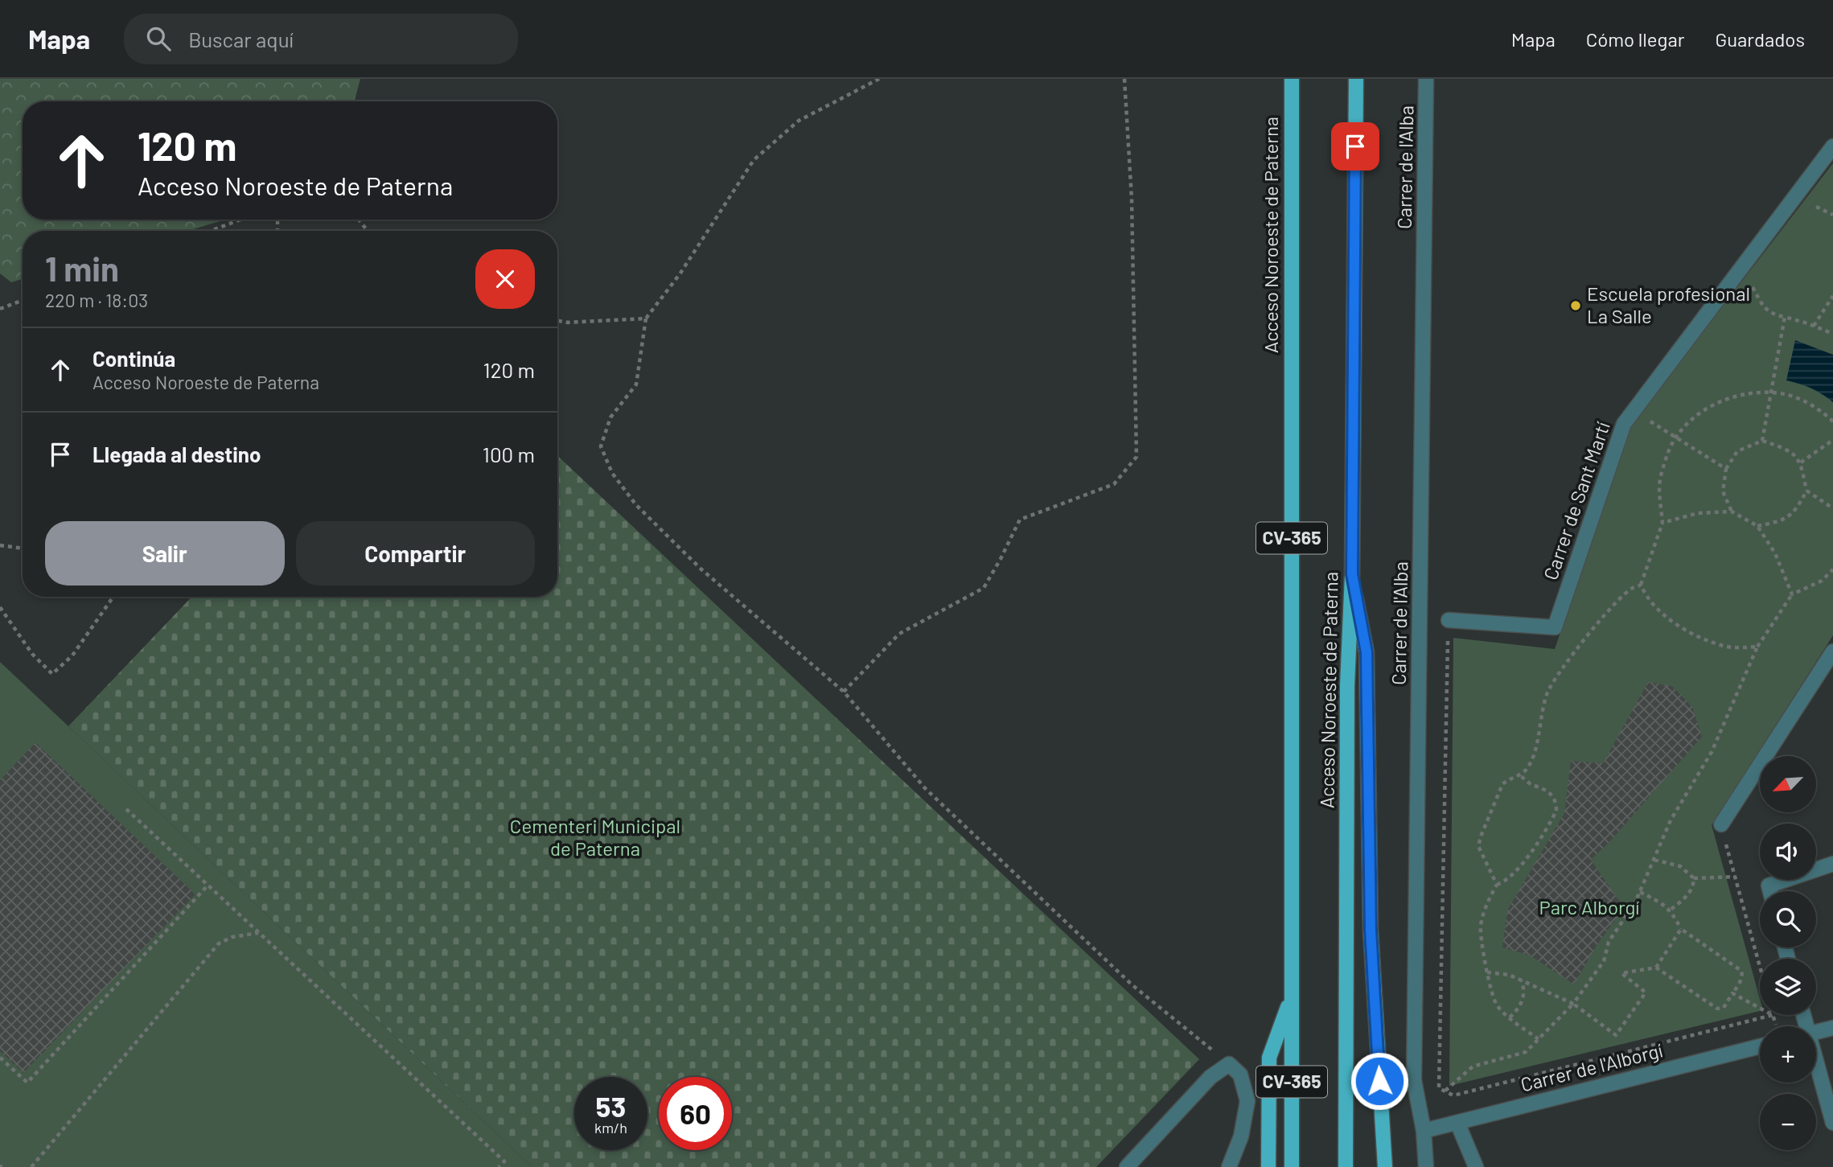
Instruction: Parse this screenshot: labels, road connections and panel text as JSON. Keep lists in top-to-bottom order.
{
  "streets": {
    "main road": ["Acceso Noroeste de Paterna", "CV-365"],
    "street": ["Carrer de l'Alba", "Carrer de Sant Martí", "Carrer de l'Alborgí"]
  },
  "crossings": [
    ["Carrer de l'Alba", "Carrer de l'Alborgí"]
  ],
  "parks": ["Cementeri Municipal de Paterna", "Parc Alborgí"],
  "places": ["Escuela profesional La Salle"],
  "north": "bottom left",
  "page": {
    "header": "Mapa",
    "search": "Buscar aquí",
    "nav": ["Mapa", "Cómo llegar", "Guardados"],
    "turn": ["120 m", "Acceso Noroeste de Paterna"],
    "heading": ["1 min", "220 m · 18:03"],
    "list": [
      {
        "name": "Continúa",
        "note": "Acceso Noroeste de Paterna",
        "value": "120 m"
      },
      {
        "name": "Llegada al destino",
        "value": "100 m"
      }
    ],
    "buttons": ["Salir", "Compartir"],
    "map_buttons": ["+", "−"],
    "speed": "53 km/h",
    "limit": "60"
  }
}
